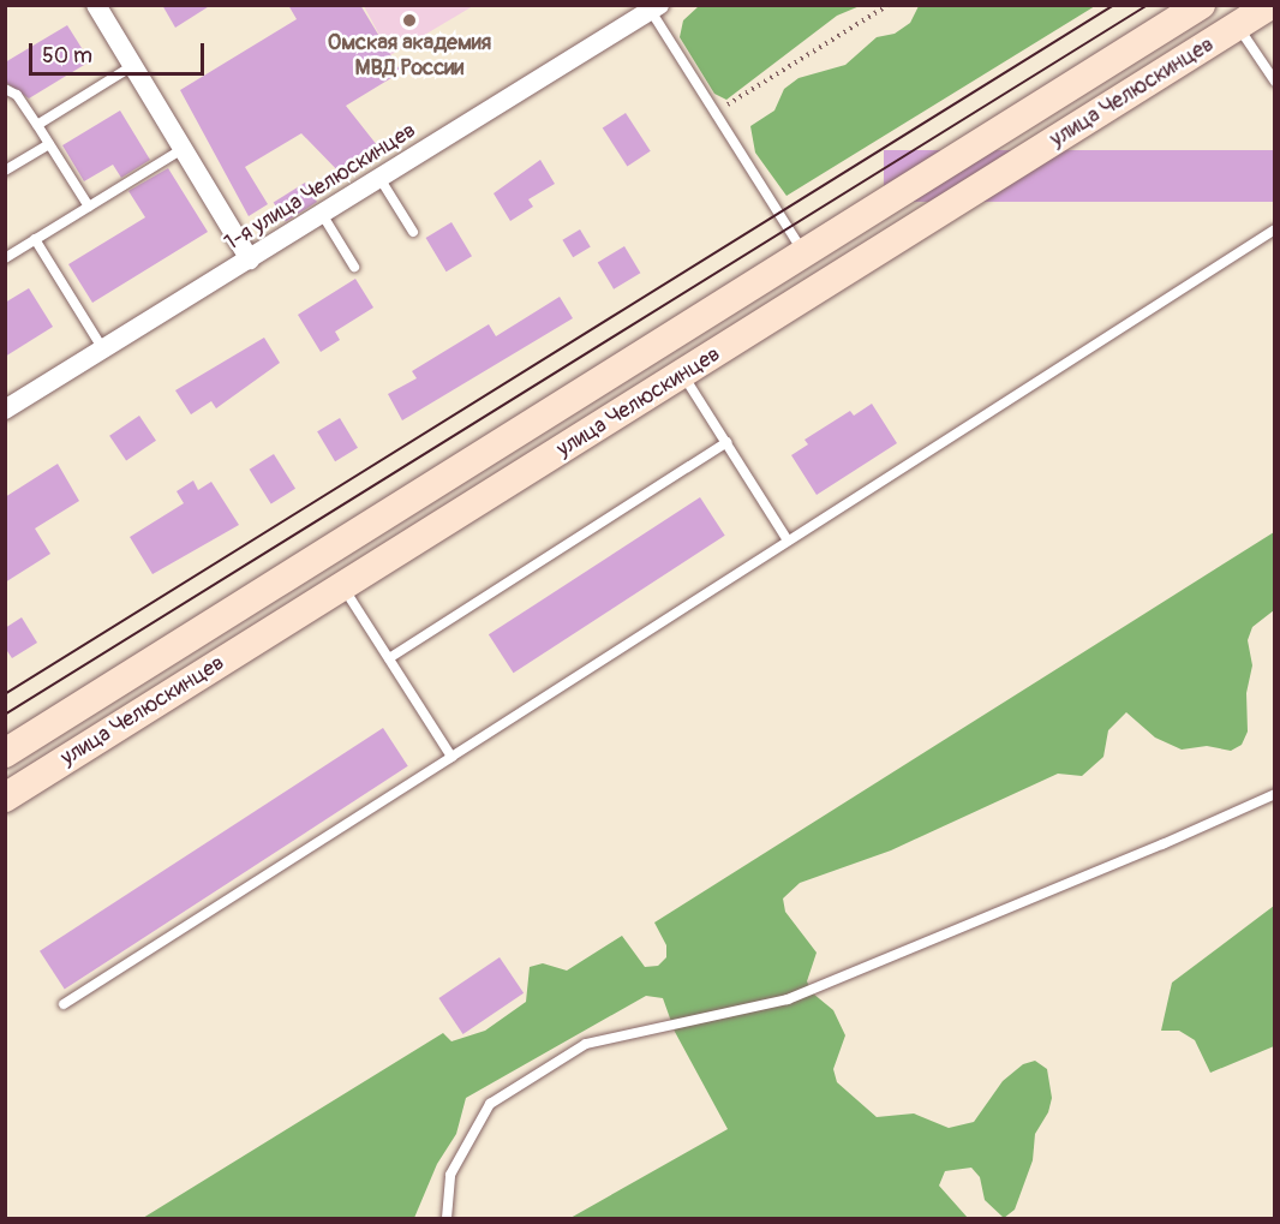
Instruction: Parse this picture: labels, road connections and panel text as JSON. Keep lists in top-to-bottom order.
{
  "streets": {
    "main road": ["улица Челюскинцев"],
    "street": ["1-я улица Челюскинцев"]
  },
  "places": ["Омская академия МВД России"],
  "scale_bar": "50 m"
}
